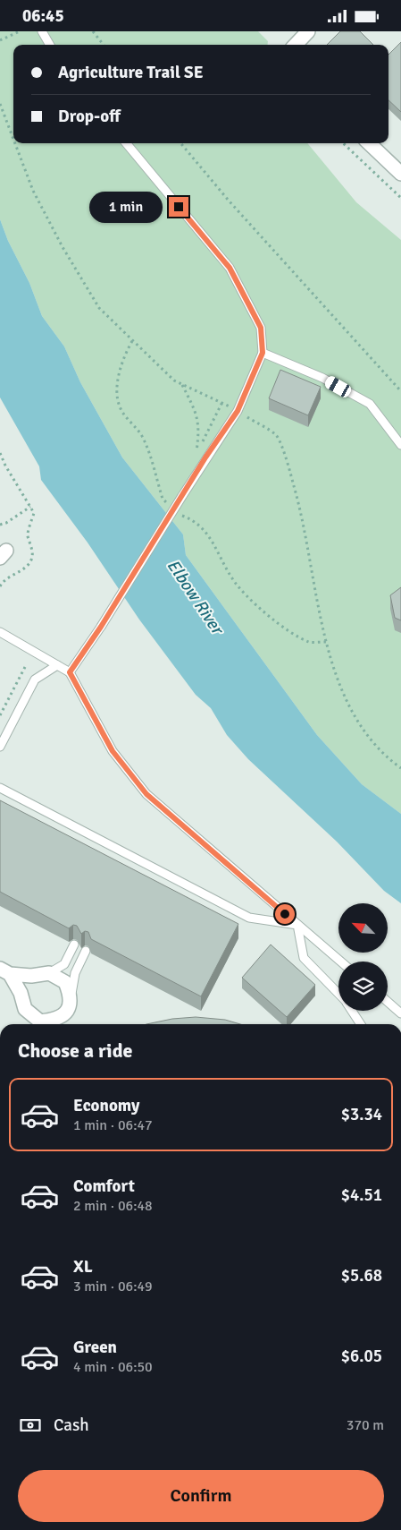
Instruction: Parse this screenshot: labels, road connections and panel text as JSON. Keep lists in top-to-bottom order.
{
  "water": ["Elbow River"],
  "north": "top left",
  "page": {
    "status": "06:45",
    "banner": ["Agriculture Trail SE", "Drop-off"],
    "bubble": "1 min",
    "heading": "Choose a ride",
    "list": [
      {
        "name": "Economy",
        "note": "1 min · 06:47",
        "value": "$3.34"
      },
      {
        "name": "Comfort",
        "note": "2 min · 06:48",
        "value": "$4.51"
      },
      {
        "name": "XL",
        "note": "3 min · 06:49",
        "value": "$5.68"
      },
      {
        "name": "Green",
        "note": "4 min · 06:50",
        "value": "$6.05"
      }
    ],
    "pay": ["Cash", "370 m"],
    "buttons": "Confirm"
  }
}
